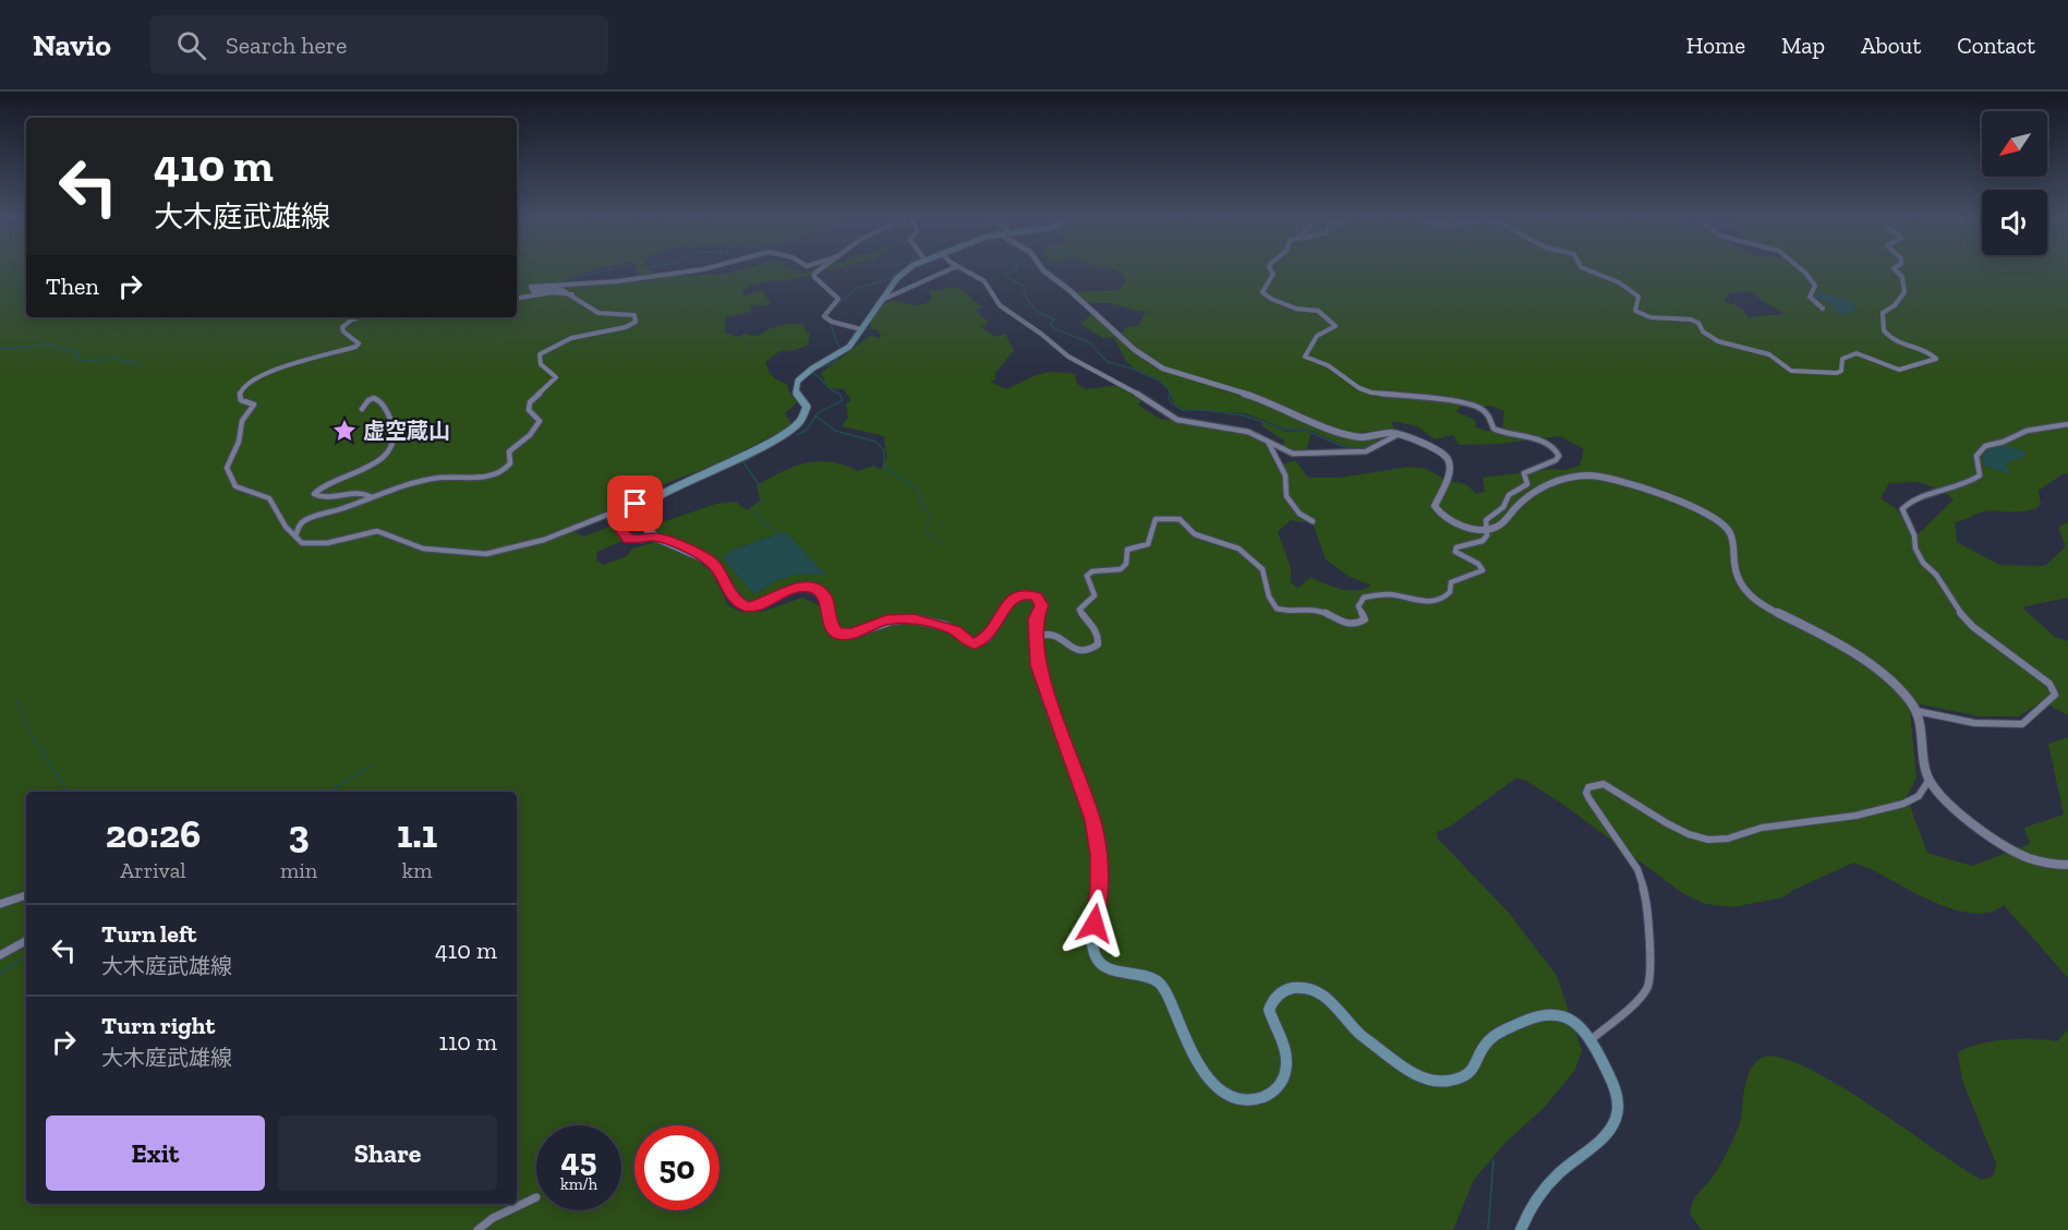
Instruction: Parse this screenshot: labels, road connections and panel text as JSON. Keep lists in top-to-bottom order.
{
  "places": {
    "place": ["虚空蔵山"]
  },
  "north": "bottom left",
  "page": {
    "header": "Navio",
    "search": "Search here",
    "nav": [
      "Home",
      "Map",
      "About",
      "Contact"
    ],
    "turn": ["410 m", "大木庭武雄線"],
    "then": "Then",
    "eta": [
      "20:26",
      "Arrival",
      "3",
      "min",
      "1.1",
      "km"
    ],
    "list": [
      {
        "name": "Turn left",
        "note": "大木庭武雄線",
        "value": "410 m"
      },
      {
        "name": "Turn right",
        "note": "大木庭武雄線",
        "value": "110 m"
      }
    ],
    "buttons": ["Exit", "Share"],
    "speed": "45 km/h",
    "limit": "50"
  }
}
